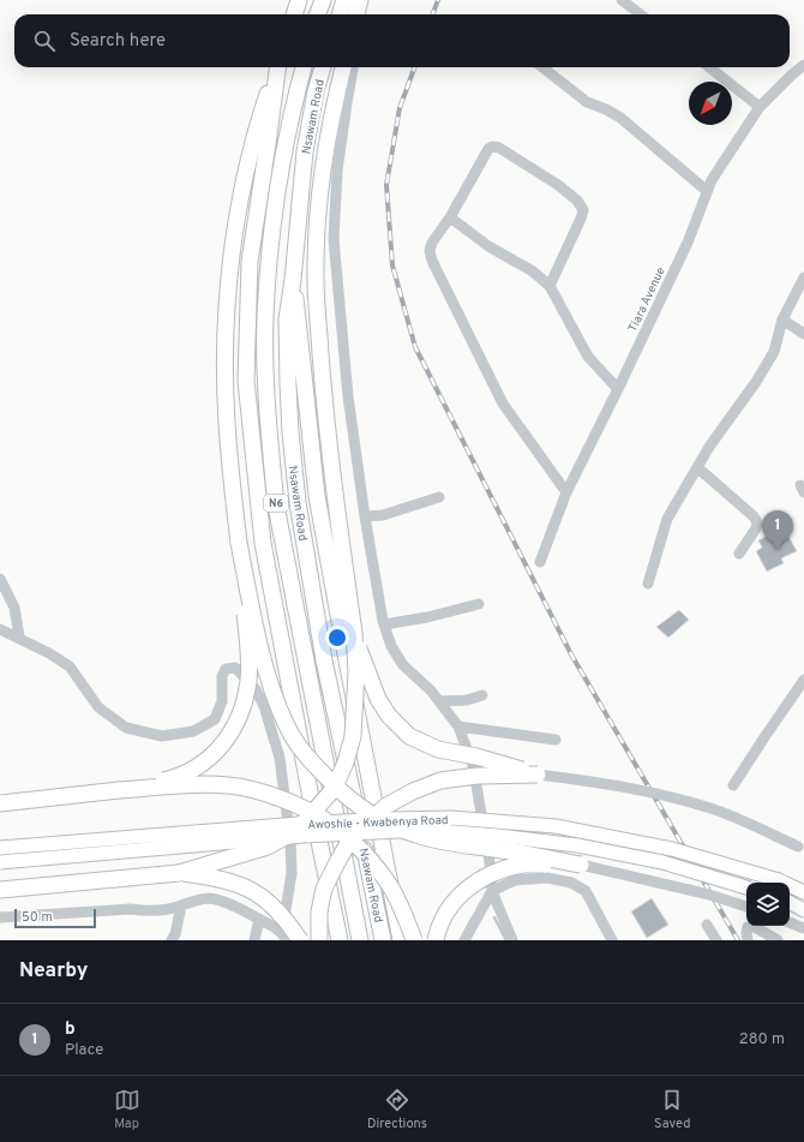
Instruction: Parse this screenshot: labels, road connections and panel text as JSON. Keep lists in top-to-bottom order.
{
  "streets": {
    "highway": ["Nsawam Road", "N6"],
    "main road": ["Awoshie - Kwabenya Road"],
    "street": ["Tiara Avenue"]
  },
  "scale_bar": "50 m",
  "north": "bottom left",
  "page": {
    "search": "Search here",
    "pins": "1",
    "scale": "50 m",
    "heading": "Nearby",
    "list": [
      {
        "mark": "1",
        "name": "b",
        "note": "Place",
        "value": "280 m"
      }
    ],
    "nav": ["Map", "Directions", "Saved"]
  }
}
